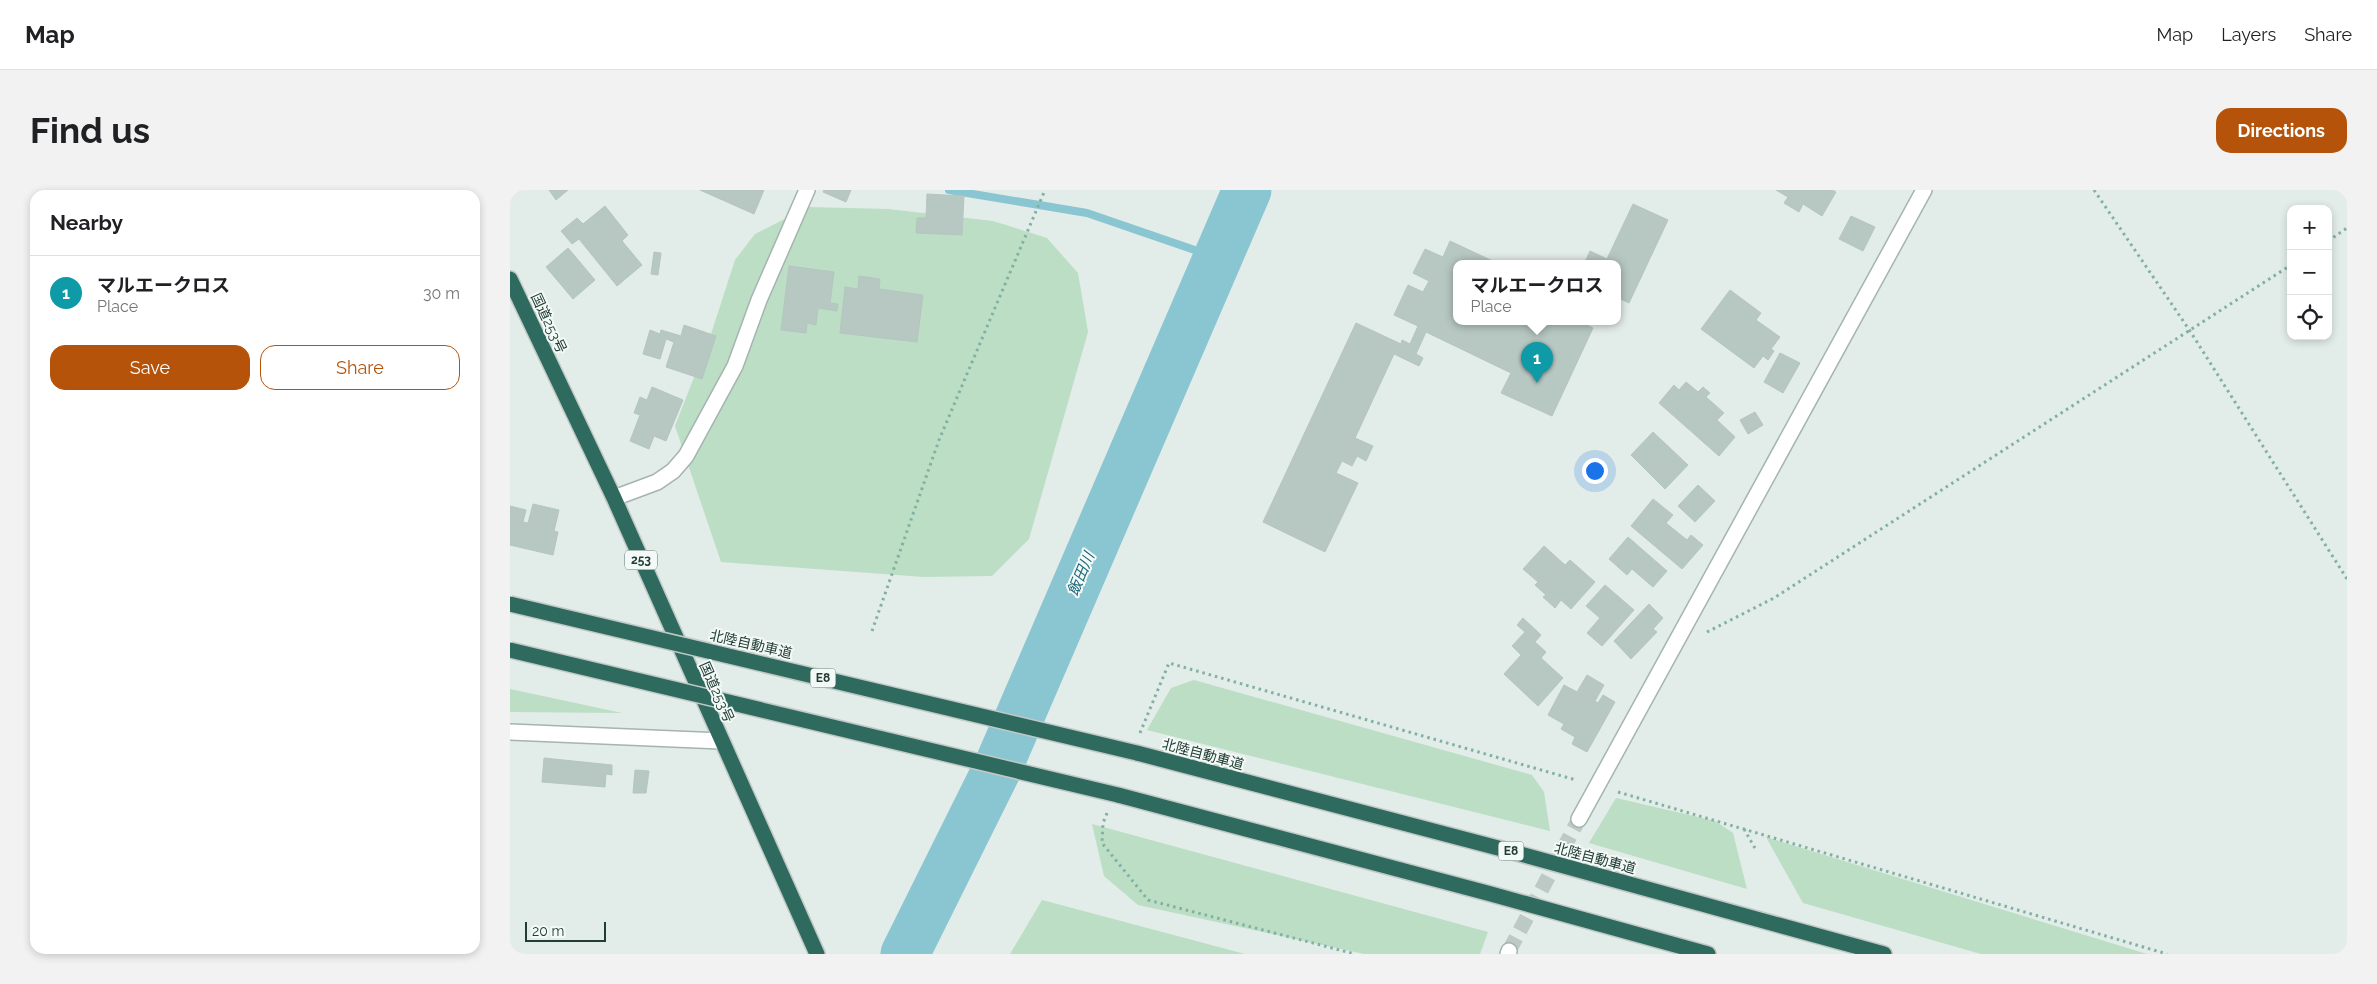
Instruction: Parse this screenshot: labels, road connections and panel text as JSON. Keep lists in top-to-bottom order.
{
  "streets": {
    "highway": [
      "国道253号",
      "253",
      "北陸自動車道",
      "E8"
    ]
  },
  "water": ["飯田川"],
  "scale_bar": "20 m",
  "page": {
    "header": "Map",
    "nav": ["Map", "Layers", "Share"],
    "buttons": [
      "Directions",
      ["Save", "Share"]
    ],
    "title": "Find us",
    "heading": "Nearby",
    "map_buttons": ["+", "−"],
    "list": [
      {
        "mark": "1",
        "name": "マルエークロス",
        "note": "Place",
        "value": "30 m"
      }
    ],
    "popup": ["マルエークロス", "Place"],
    "pins": "1",
    "scale": "20 m"
  }
}
